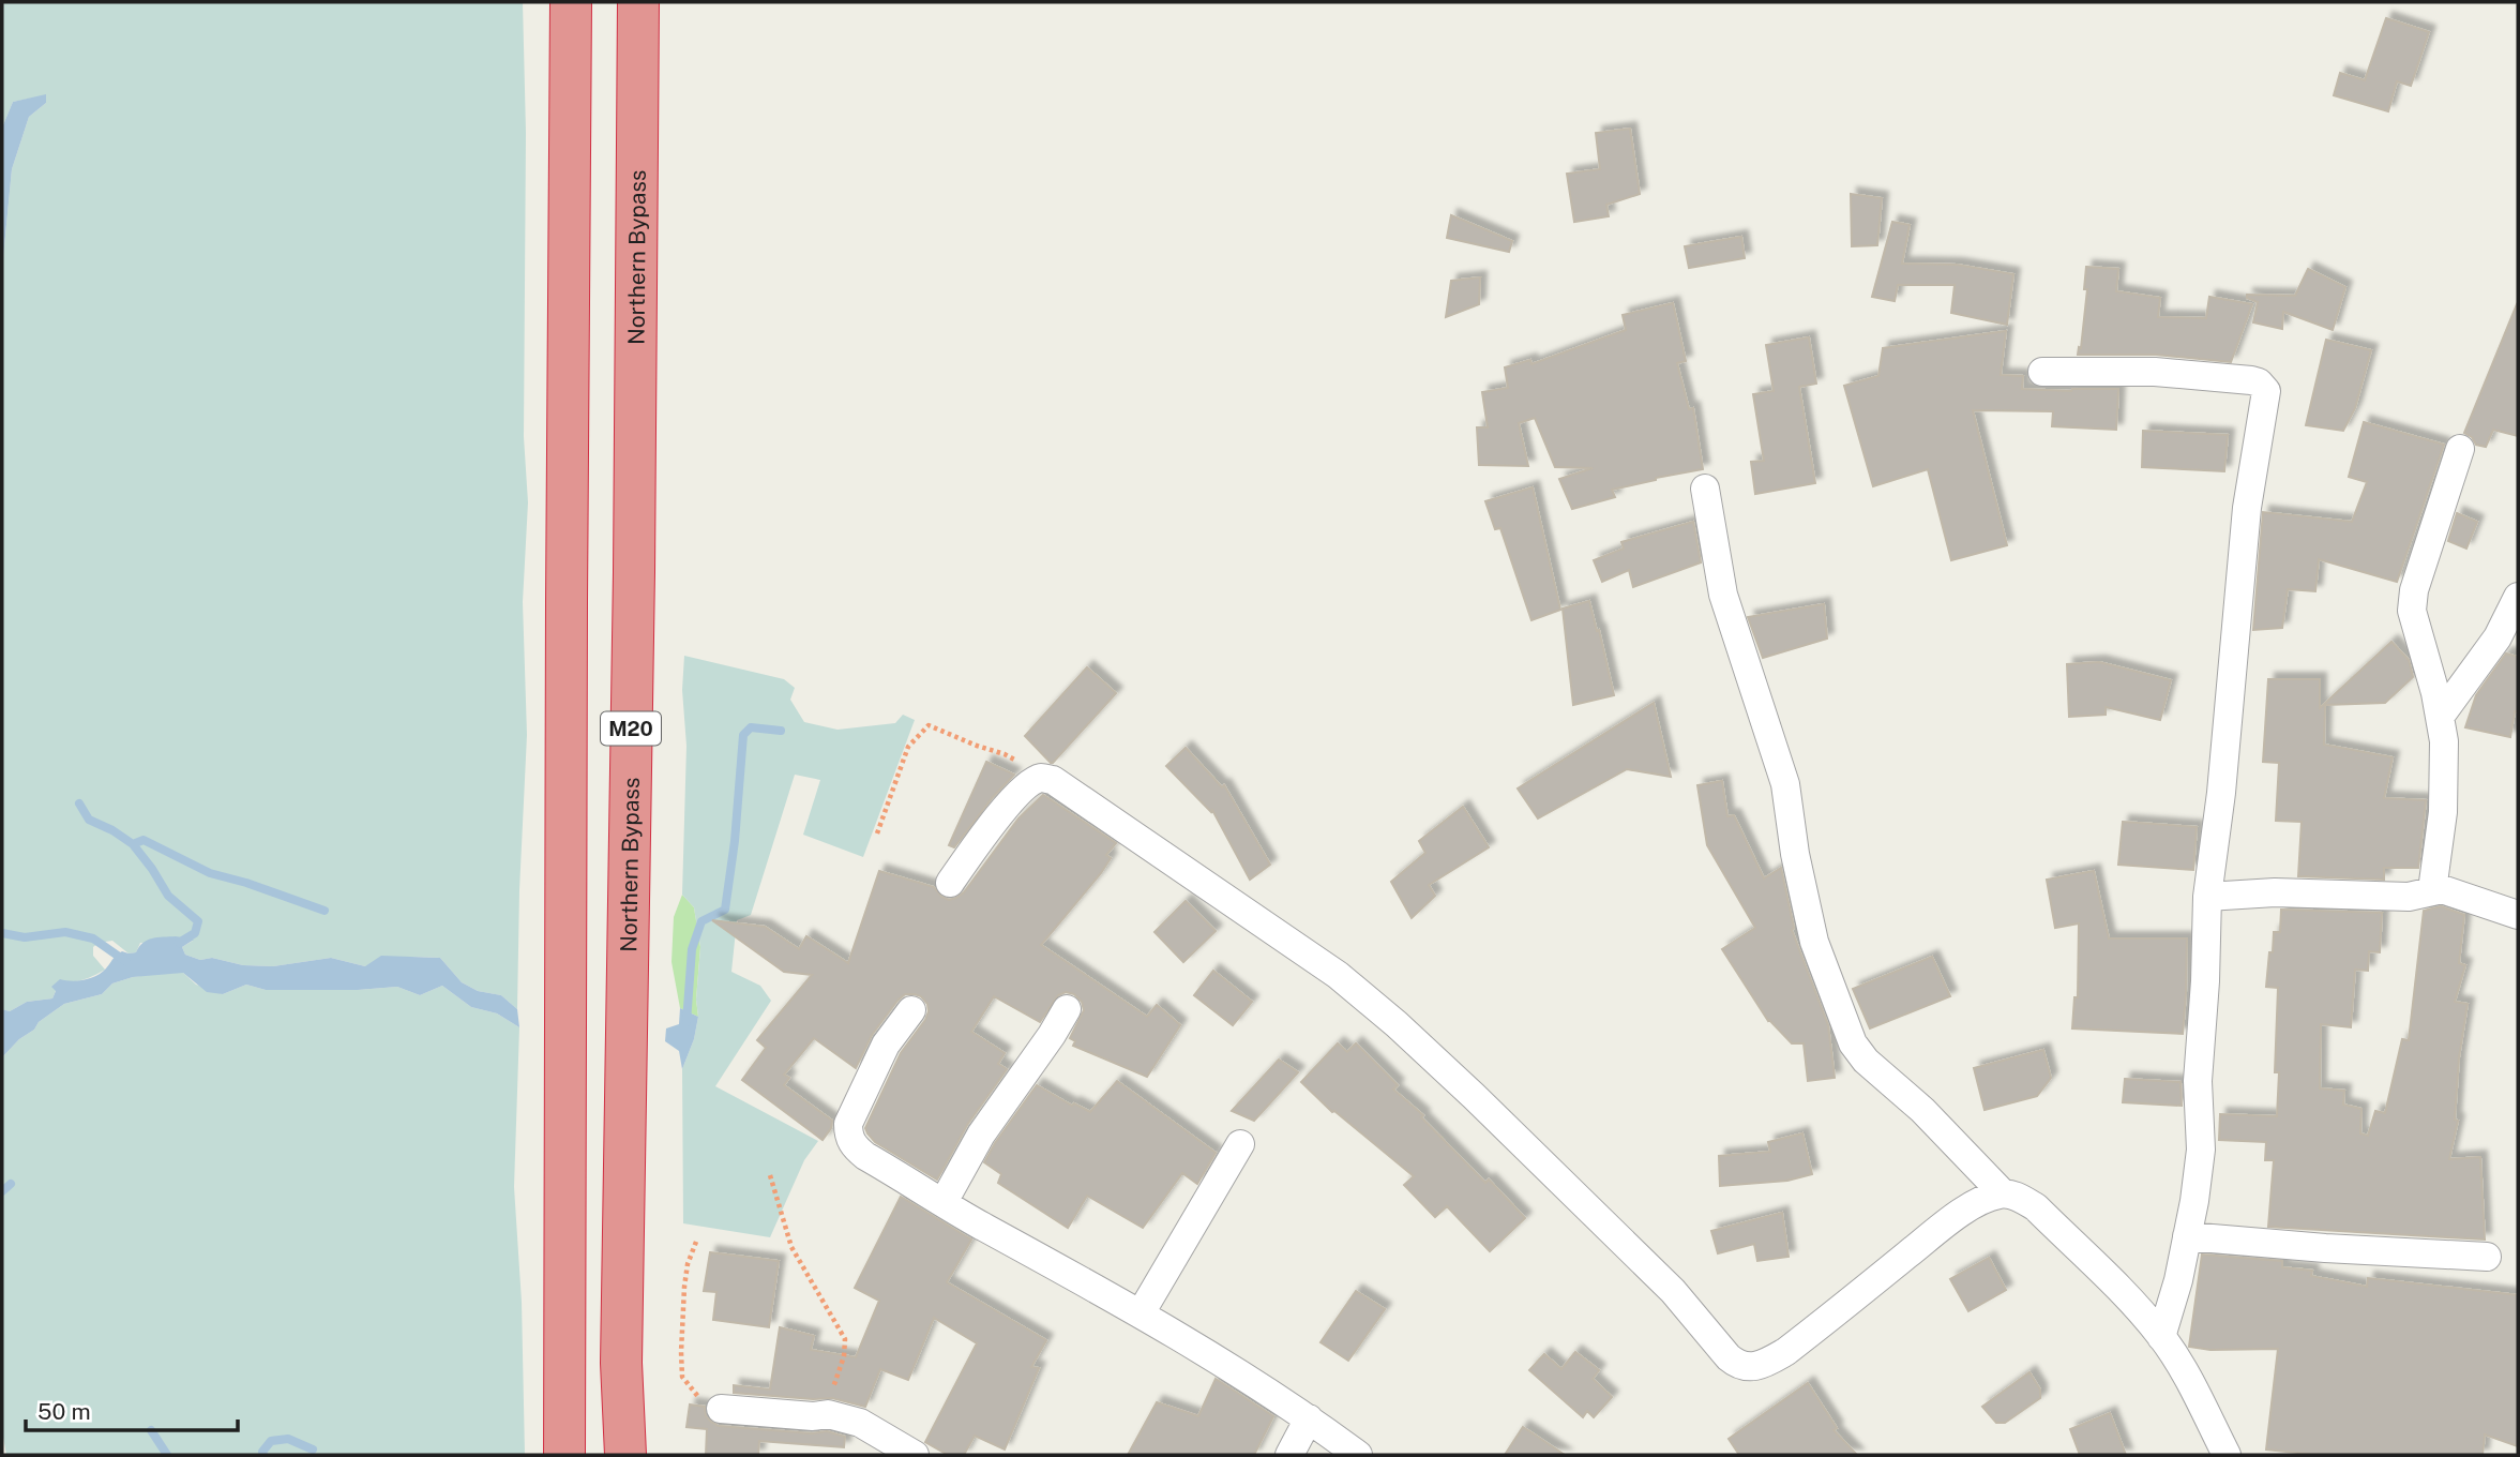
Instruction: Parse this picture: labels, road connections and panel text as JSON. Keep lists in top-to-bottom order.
{
  "streets": {
    "highway": ["Northern Bypass", "M20"]
  },
  "scale_bar": "50 m"
}
